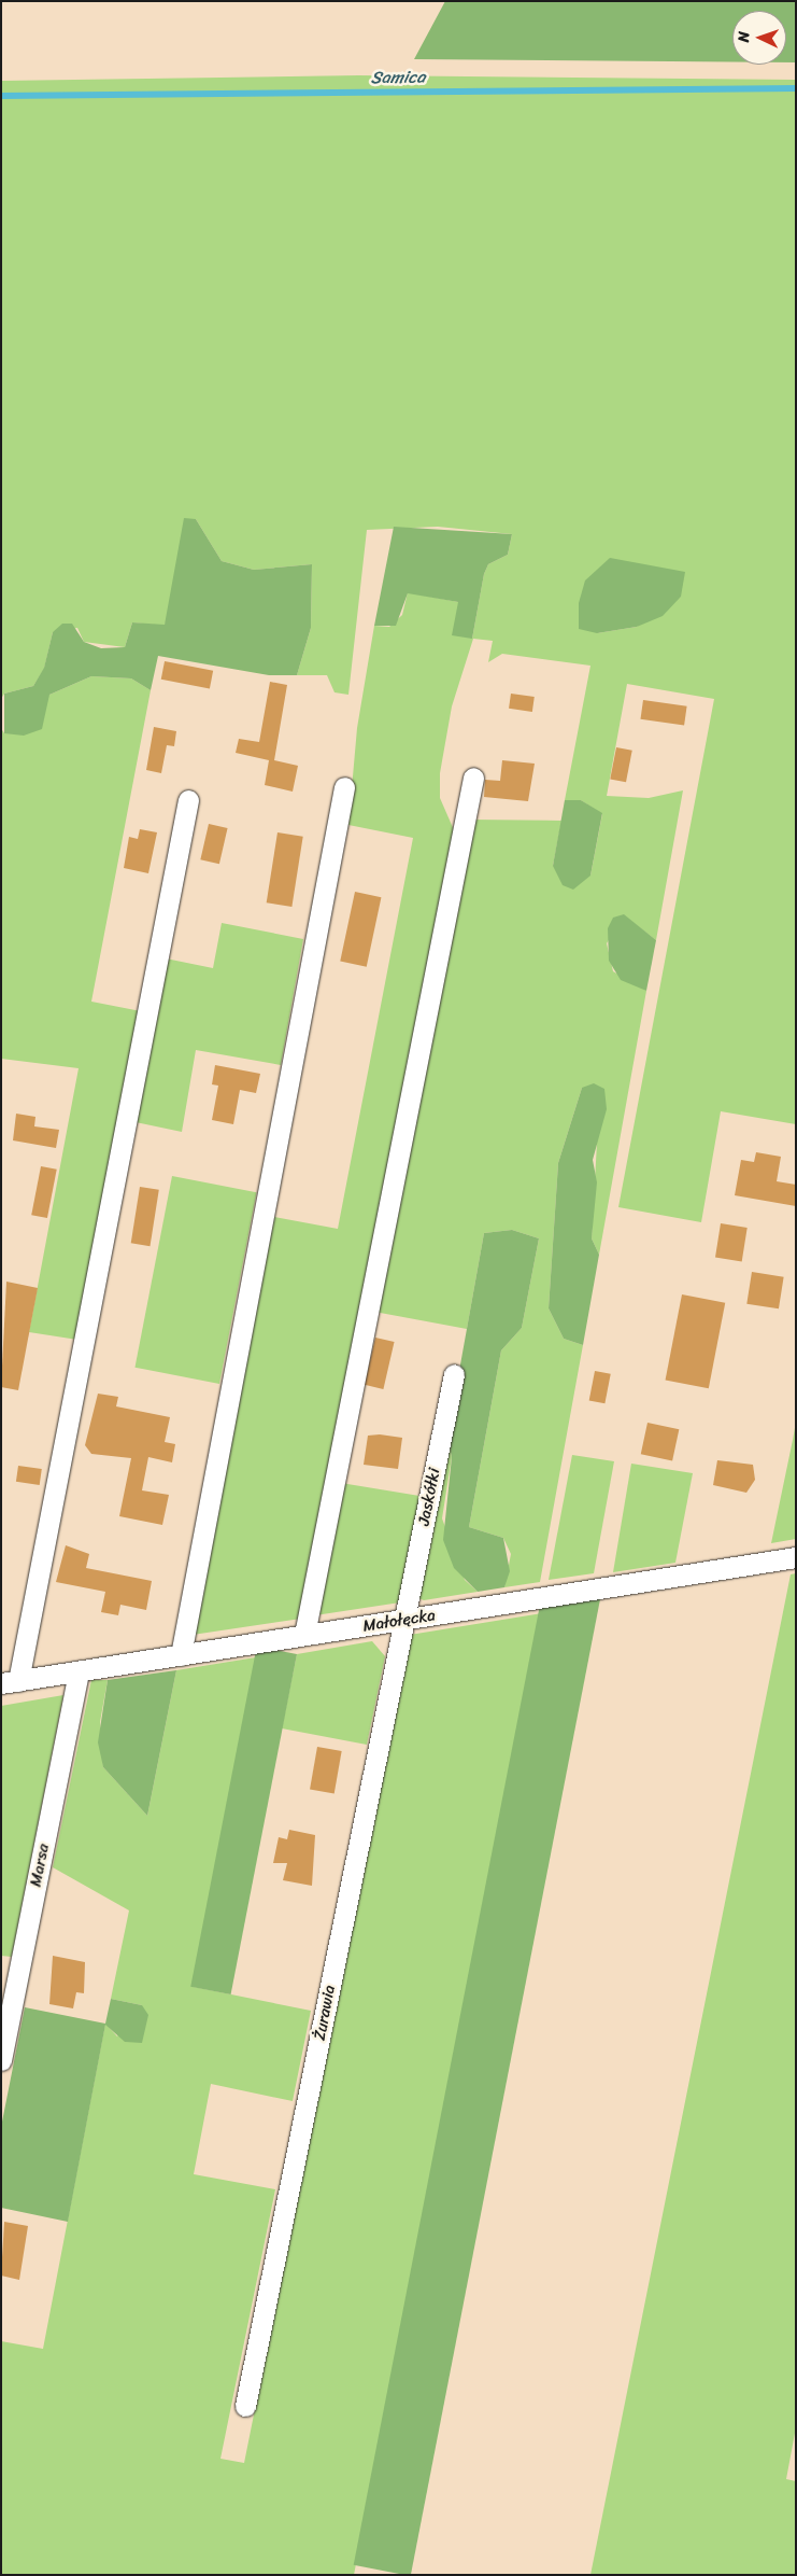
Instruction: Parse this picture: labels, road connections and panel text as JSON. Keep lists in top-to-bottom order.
{
  "streets": {
    "street": [
      "Jaskółki",
      "Małołęcka",
      "Marsa",
      "Żurawia"
    ]
  },
  "crossings": [
    ["Jaskółki", "Małołęcka"],
    ["Jaskółki", "Żurawia"],
    ["Małołęcka", "Marsa"],
    ["Małołęcka", "Żurawia"]
  ],
  "water": ["Samica"],
  "north": "left"
}
